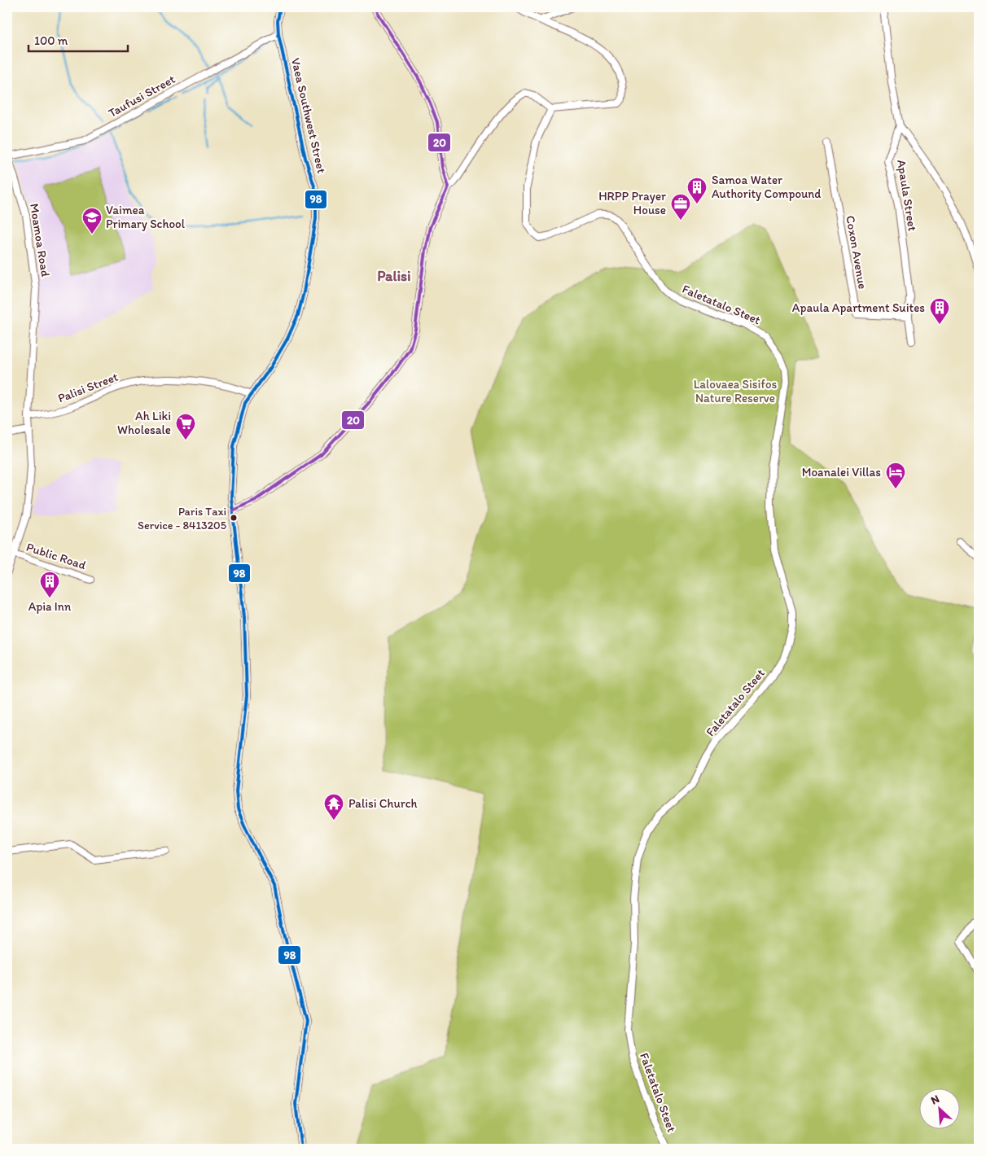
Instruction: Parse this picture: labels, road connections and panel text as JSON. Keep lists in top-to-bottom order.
{
  "streets": {
    "street": [
      "Taufusi Street",
      "Vaea Southwest Street",
      "Apaula Street",
      "Moamoa Road",
      "Coxon Avenue",
      "Faletatalo Steet",
      "Palisi Street",
      "Public Road"
    ]
  },
  "crossings": [
    ["Taufusi Street", "Vaea Southwest Street"],
    ["Taufusi Street", "Moamoa Road"],
    ["Vaea Southwest Street", "Palisi Street"],
    ["Apaula Street", "Coxon Avenue"],
    ["Moamoa Road", "Palisi Street"],
    ["Moamoa Road", "Public Road"]
  ],
  "districts": ["Palisi"],
  "parks": ["Lalovaea Sisifos Nature Reserve"],
  "places": {
    "building": ["Samoa Water Authority Compound", "Apaula Apartment Suites", "Apia Inn"],
    "office": ["HRPP Prayer House"],
    "school or university": ["Vaimea Primary School"],
    "supermarket": ["Ah Liki Wholesale"],
    "hotel": ["Moanalei Villas"],
    "other": ["Paris Taxi Service - 8413205"],
    "temple": ["Palisi Church"]
  },
  "lines": ["transit line 98", "transit line 20"],
  "scale_bar": "100 m",
  "north": "top left"
}
